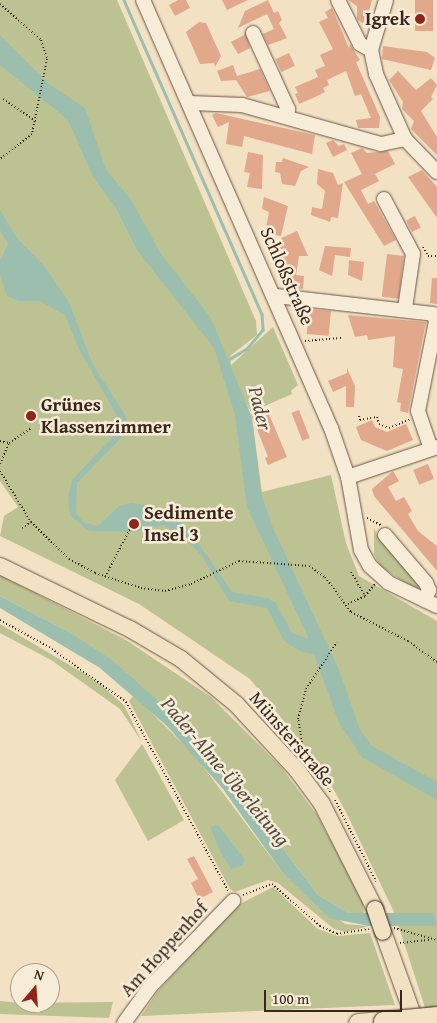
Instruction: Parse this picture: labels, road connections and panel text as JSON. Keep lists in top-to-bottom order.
{
  "streets": {
    "main road": ["Münsterstraße"],
    "street": ["Schloßstraße", "Am Hoppenhof"]
  },
  "water": ["Pader", "Pader-Alme-Überleitung"],
  "places": ["Igrek", "Grünes Klassenzimmer", "Sedimente Insel 3"],
  "scale_bar": "100 m",
  "north": "top"
}
